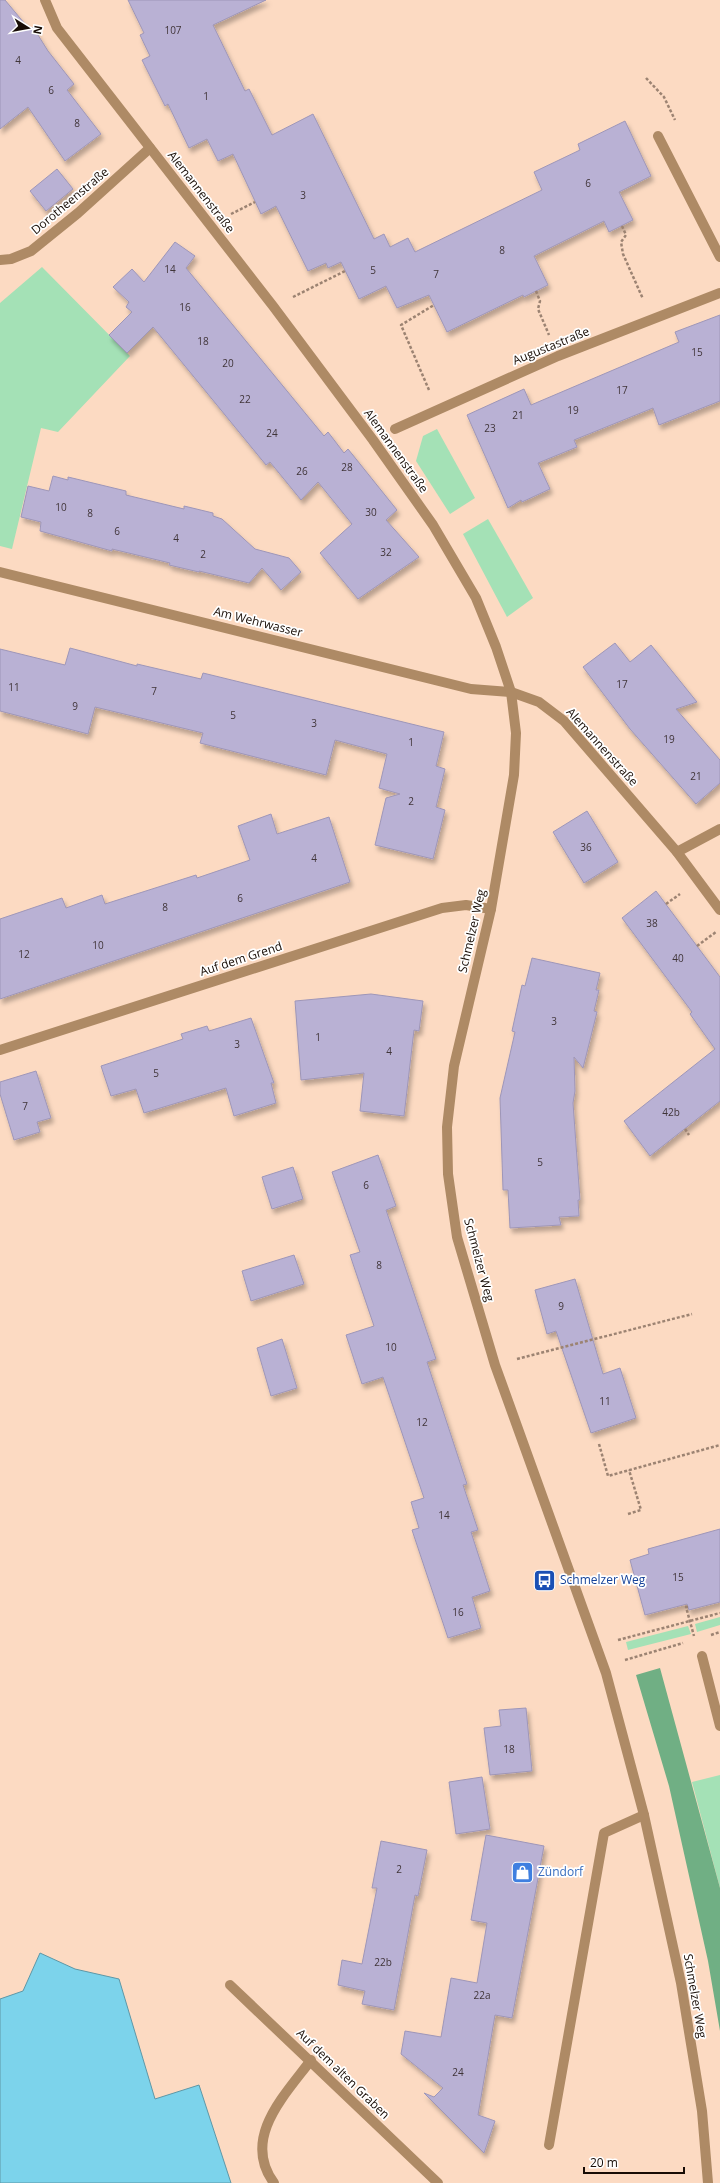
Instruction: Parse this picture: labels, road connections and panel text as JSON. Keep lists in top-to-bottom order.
{
  "streets": {
    "street": [
      "Alemannenstraße",
      "Dorotheenstraße",
      "Augustastraße",
      "Am Wehrwasser",
      "Schmelzer Weg",
      "Auf dem Grend",
      "Auf dem alten Graben"
    ]
  },
  "crossings": [
    ["Alemannenstraße", "Dorotheenstraße"],
    ["Alemannenstraße", "Am Wehrwasser"],
    ["Alemannenstraße", "Schmelzer Weg"],
    ["Am Wehrwasser", "Schmelzer Weg"],
    ["Schmelzer Weg", "Auf dem Grend"]
  ],
  "places": {
    "bus stop": ["Schmelzer Weg"],
    "shop": ["Zündorf"]
  },
  "house_numbers": [
    "107",
    "4",
    "6",
    "1",
    "8",
    "6",
    "3",
    "8",
    "14",
    "5",
    "7",
    "16",
    "18",
    "15",
    "20",
    "17",
    "22",
    "19",
    "21",
    "23",
    "24",
    "28",
    "26",
    "10",
    "30",
    "8",
    "6",
    "4",
    "32",
    "2",
    "17",
    "11",
    "7",
    "9",
    "5",
    "3",
    "19",
    "1",
    "21",
    "2",
    "36",
    "4",
    "6",
    "8",
    "38",
    "10",
    "12",
    "40",
    "3",
    "1",
    "3",
    "4",
    "5",
    "7",
    "42b",
    "5",
    "6",
    "8",
    "9",
    "10",
    "11",
    "12",
    "14",
    "15",
    "16",
    "18",
    "2",
    "22b",
    "22a",
    "24"
  ],
  "scale_bar": "20 m",
  "north": "right"
}
